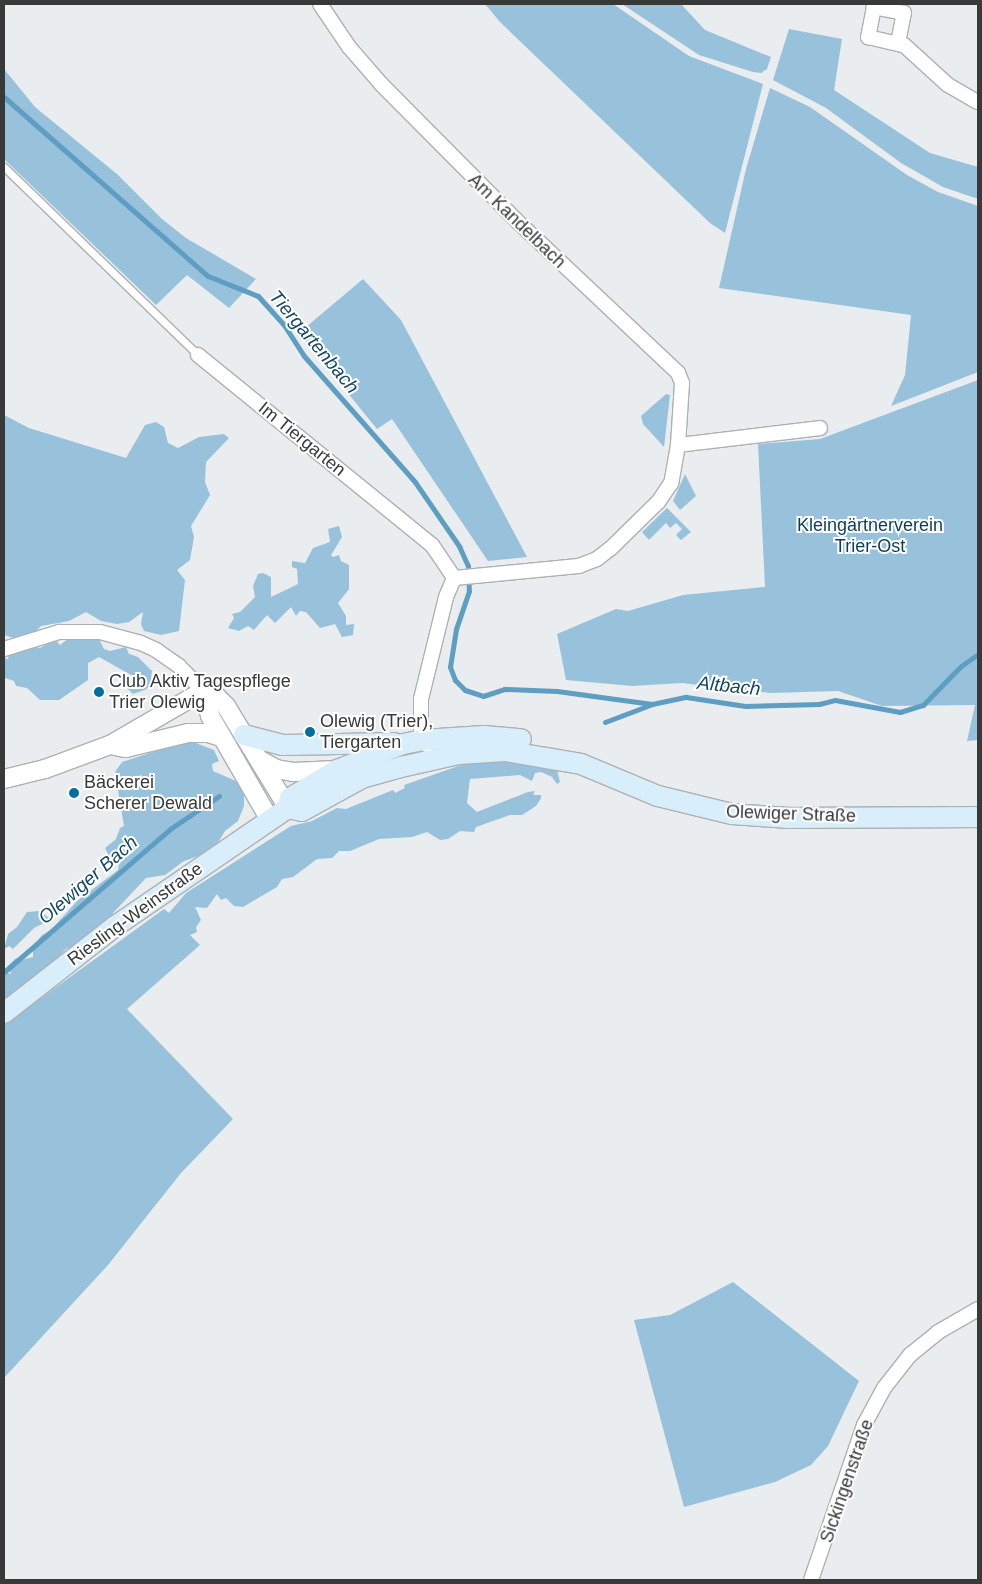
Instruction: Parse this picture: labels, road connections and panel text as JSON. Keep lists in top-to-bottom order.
{
  "streets": {
    "main road": ["Olewiger Straße", "Riesling-Weinstraße"],
    "street": ["Am Kandelbach", "Im Tiergarten", "Sickingenstraße"]
  },
  "crossings": [
    ["Am Kandelbach", "Im Tiergarten"],
    ["Olewiger Straße", "Riesling-Weinstraße"]
  ],
  "water": ["Tiergartenbach", "Altbach", "Olewiger Bach"],
  "parks": ["Kleingärtnerverein Trier-Ost"],
  "places": ["Club Aktiv Tagespflege Trier Olewig", "Olewig (Trier), Tiergarten", "Bäckerei Scherer Dewald"]
}
